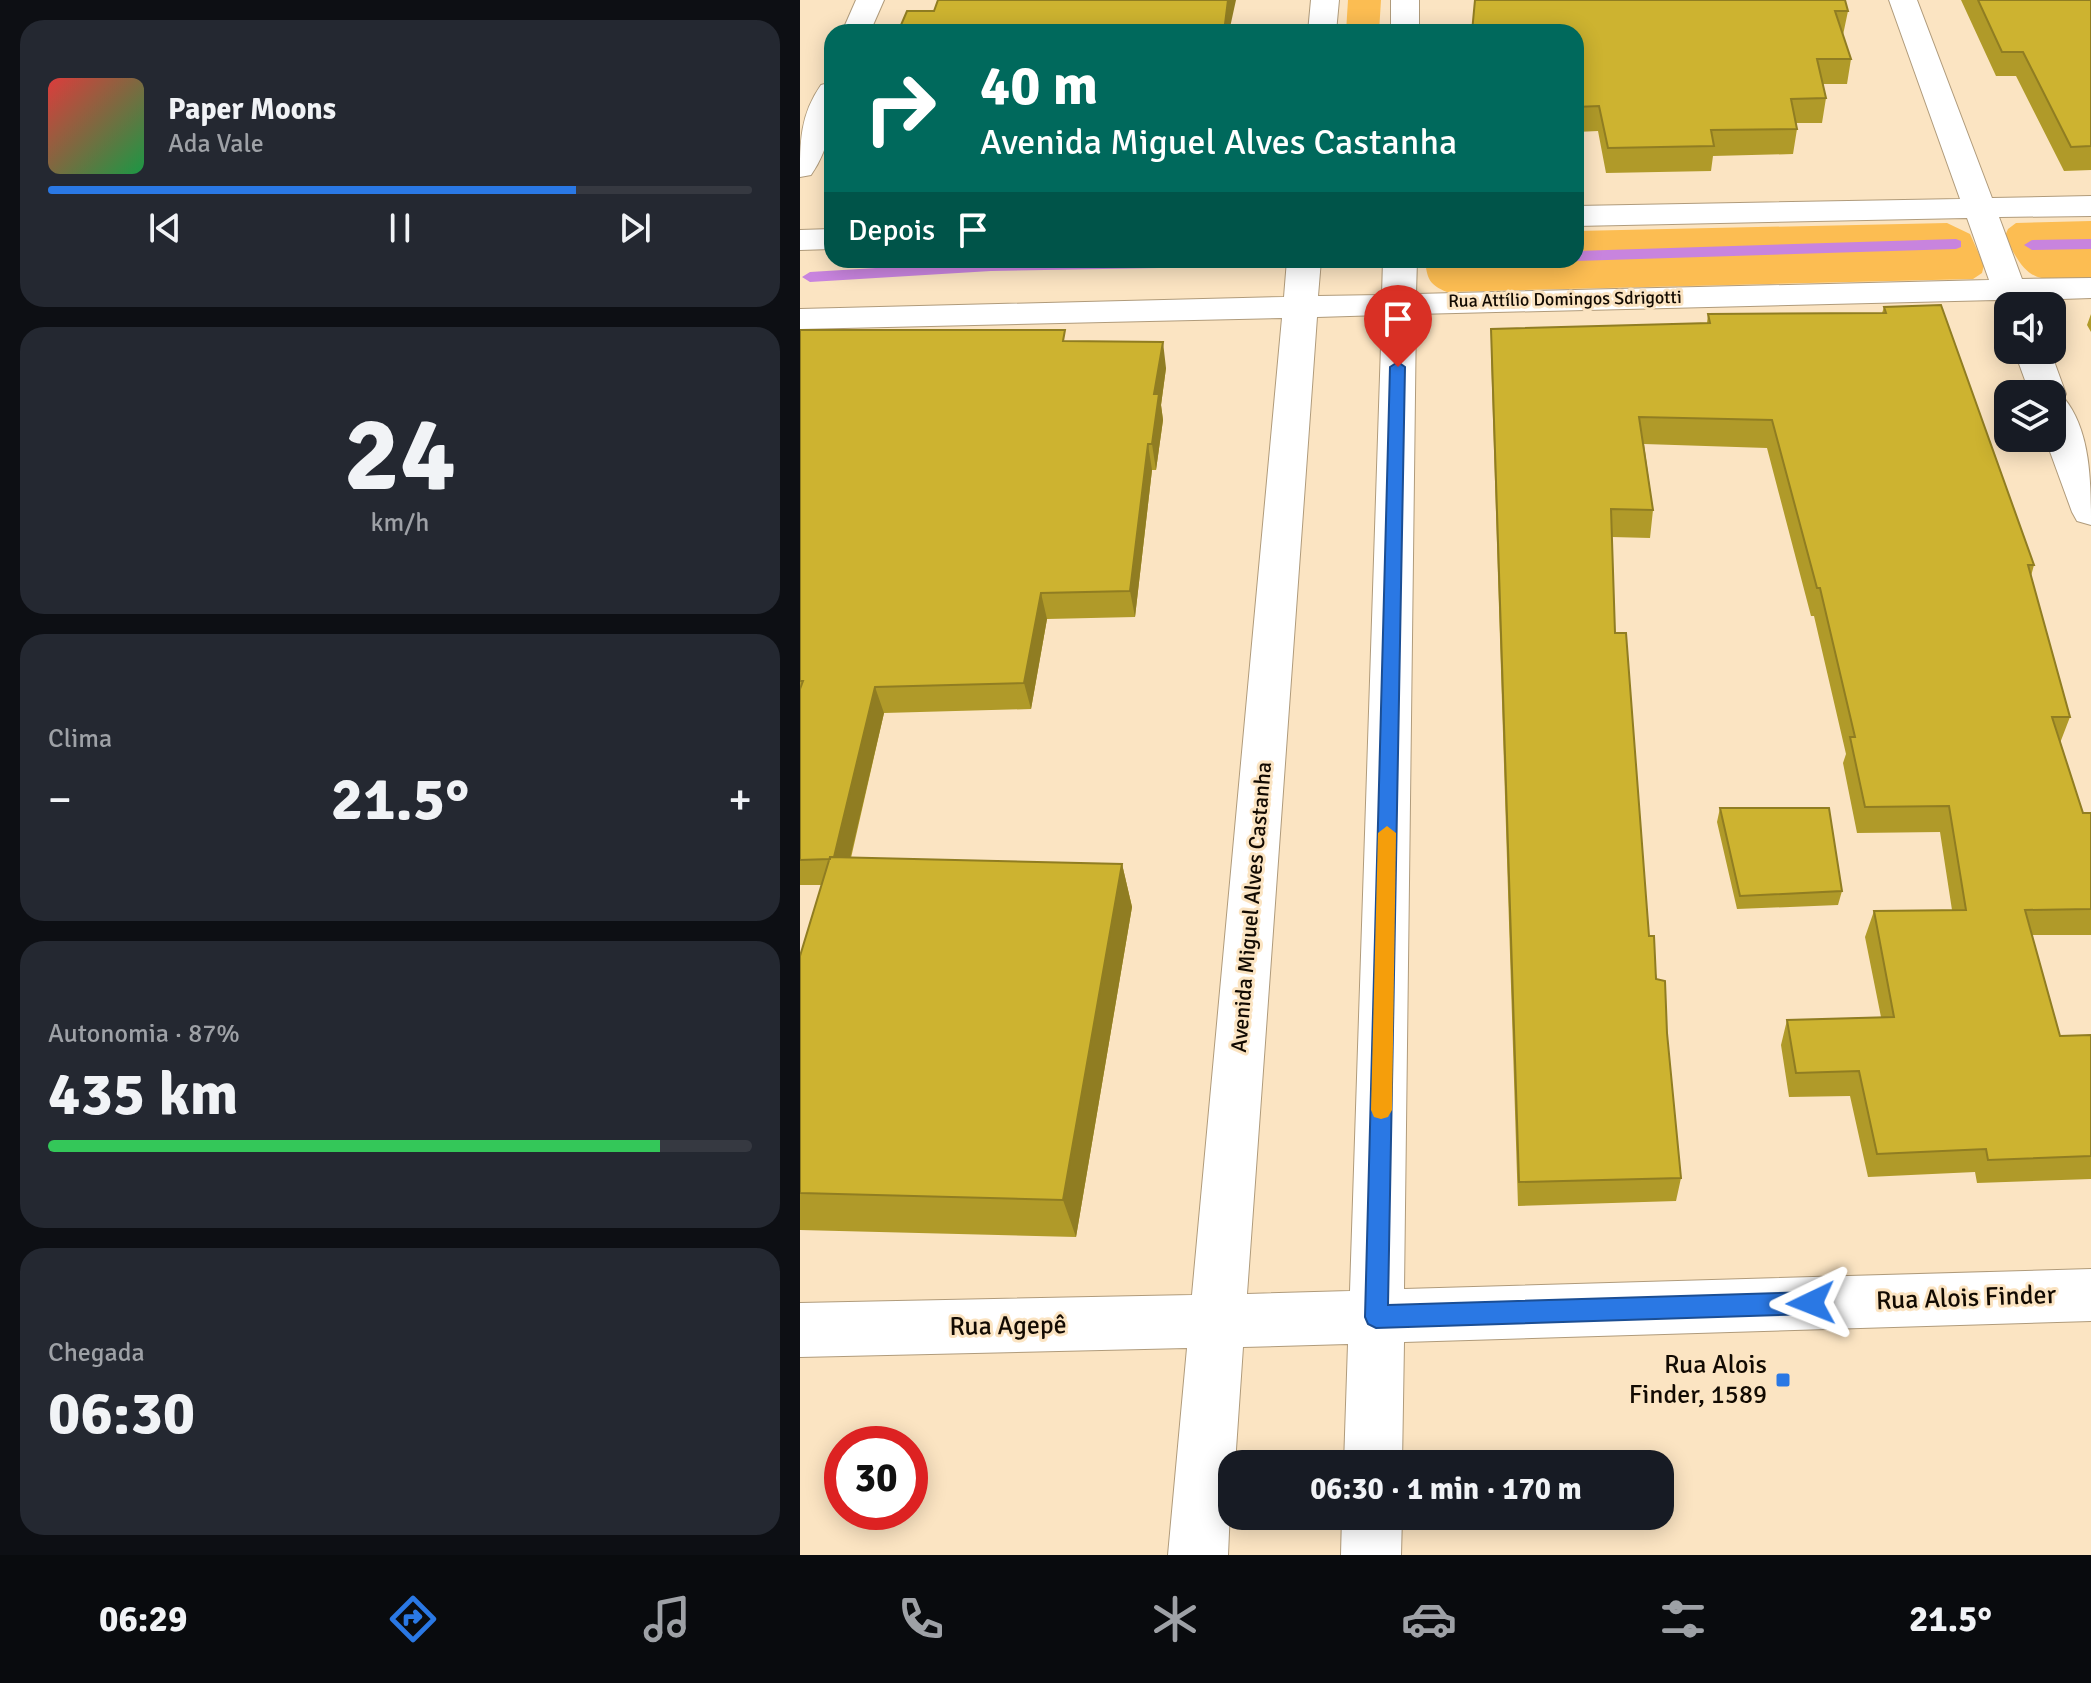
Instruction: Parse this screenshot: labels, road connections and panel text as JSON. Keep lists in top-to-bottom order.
{
  "streets": {
    "street": [
      "Rua Attílio Domingos Sdrigotti",
      "Avenida Miguel Alves Castanha",
      "Rua Alois Finder",
      "Rua Agepê"
    ]
  },
  "crossings": [
    ["Rua Attílio Domingos Sdrigotti", "Avenida Miguel Alves Castanha"],
    ["Avenida Miguel Alves Castanha", "Rua Alois Finder"],
    ["Avenida Miguel Alves Castanha", "Rua Agepê"],
    ["Rua Alois Finder", "Rua Agepê"]
  ],
  "places": {
    "transit": ["Rua Alois Finder, 1589"]
  },
  "page": {
    "turn": ["40 m", "Avenida Miguel Alves Castanha"],
    "song": ["Paper Moons", "Ada Vale"],
    "then": "Depois",
    "tile": [
      ["24", "km/h"],
      "Clima",
      ["Autonomia · 87%", "435 km"],
      ["Chegada", "06:30"]
    ],
    "heat": ["−", "21.5°", "+"],
    "limit": "30",
    "trip": "06:30 · 1 min · 170 m",
    "tabs": ["06:29", "21.5°"]
  }
}
